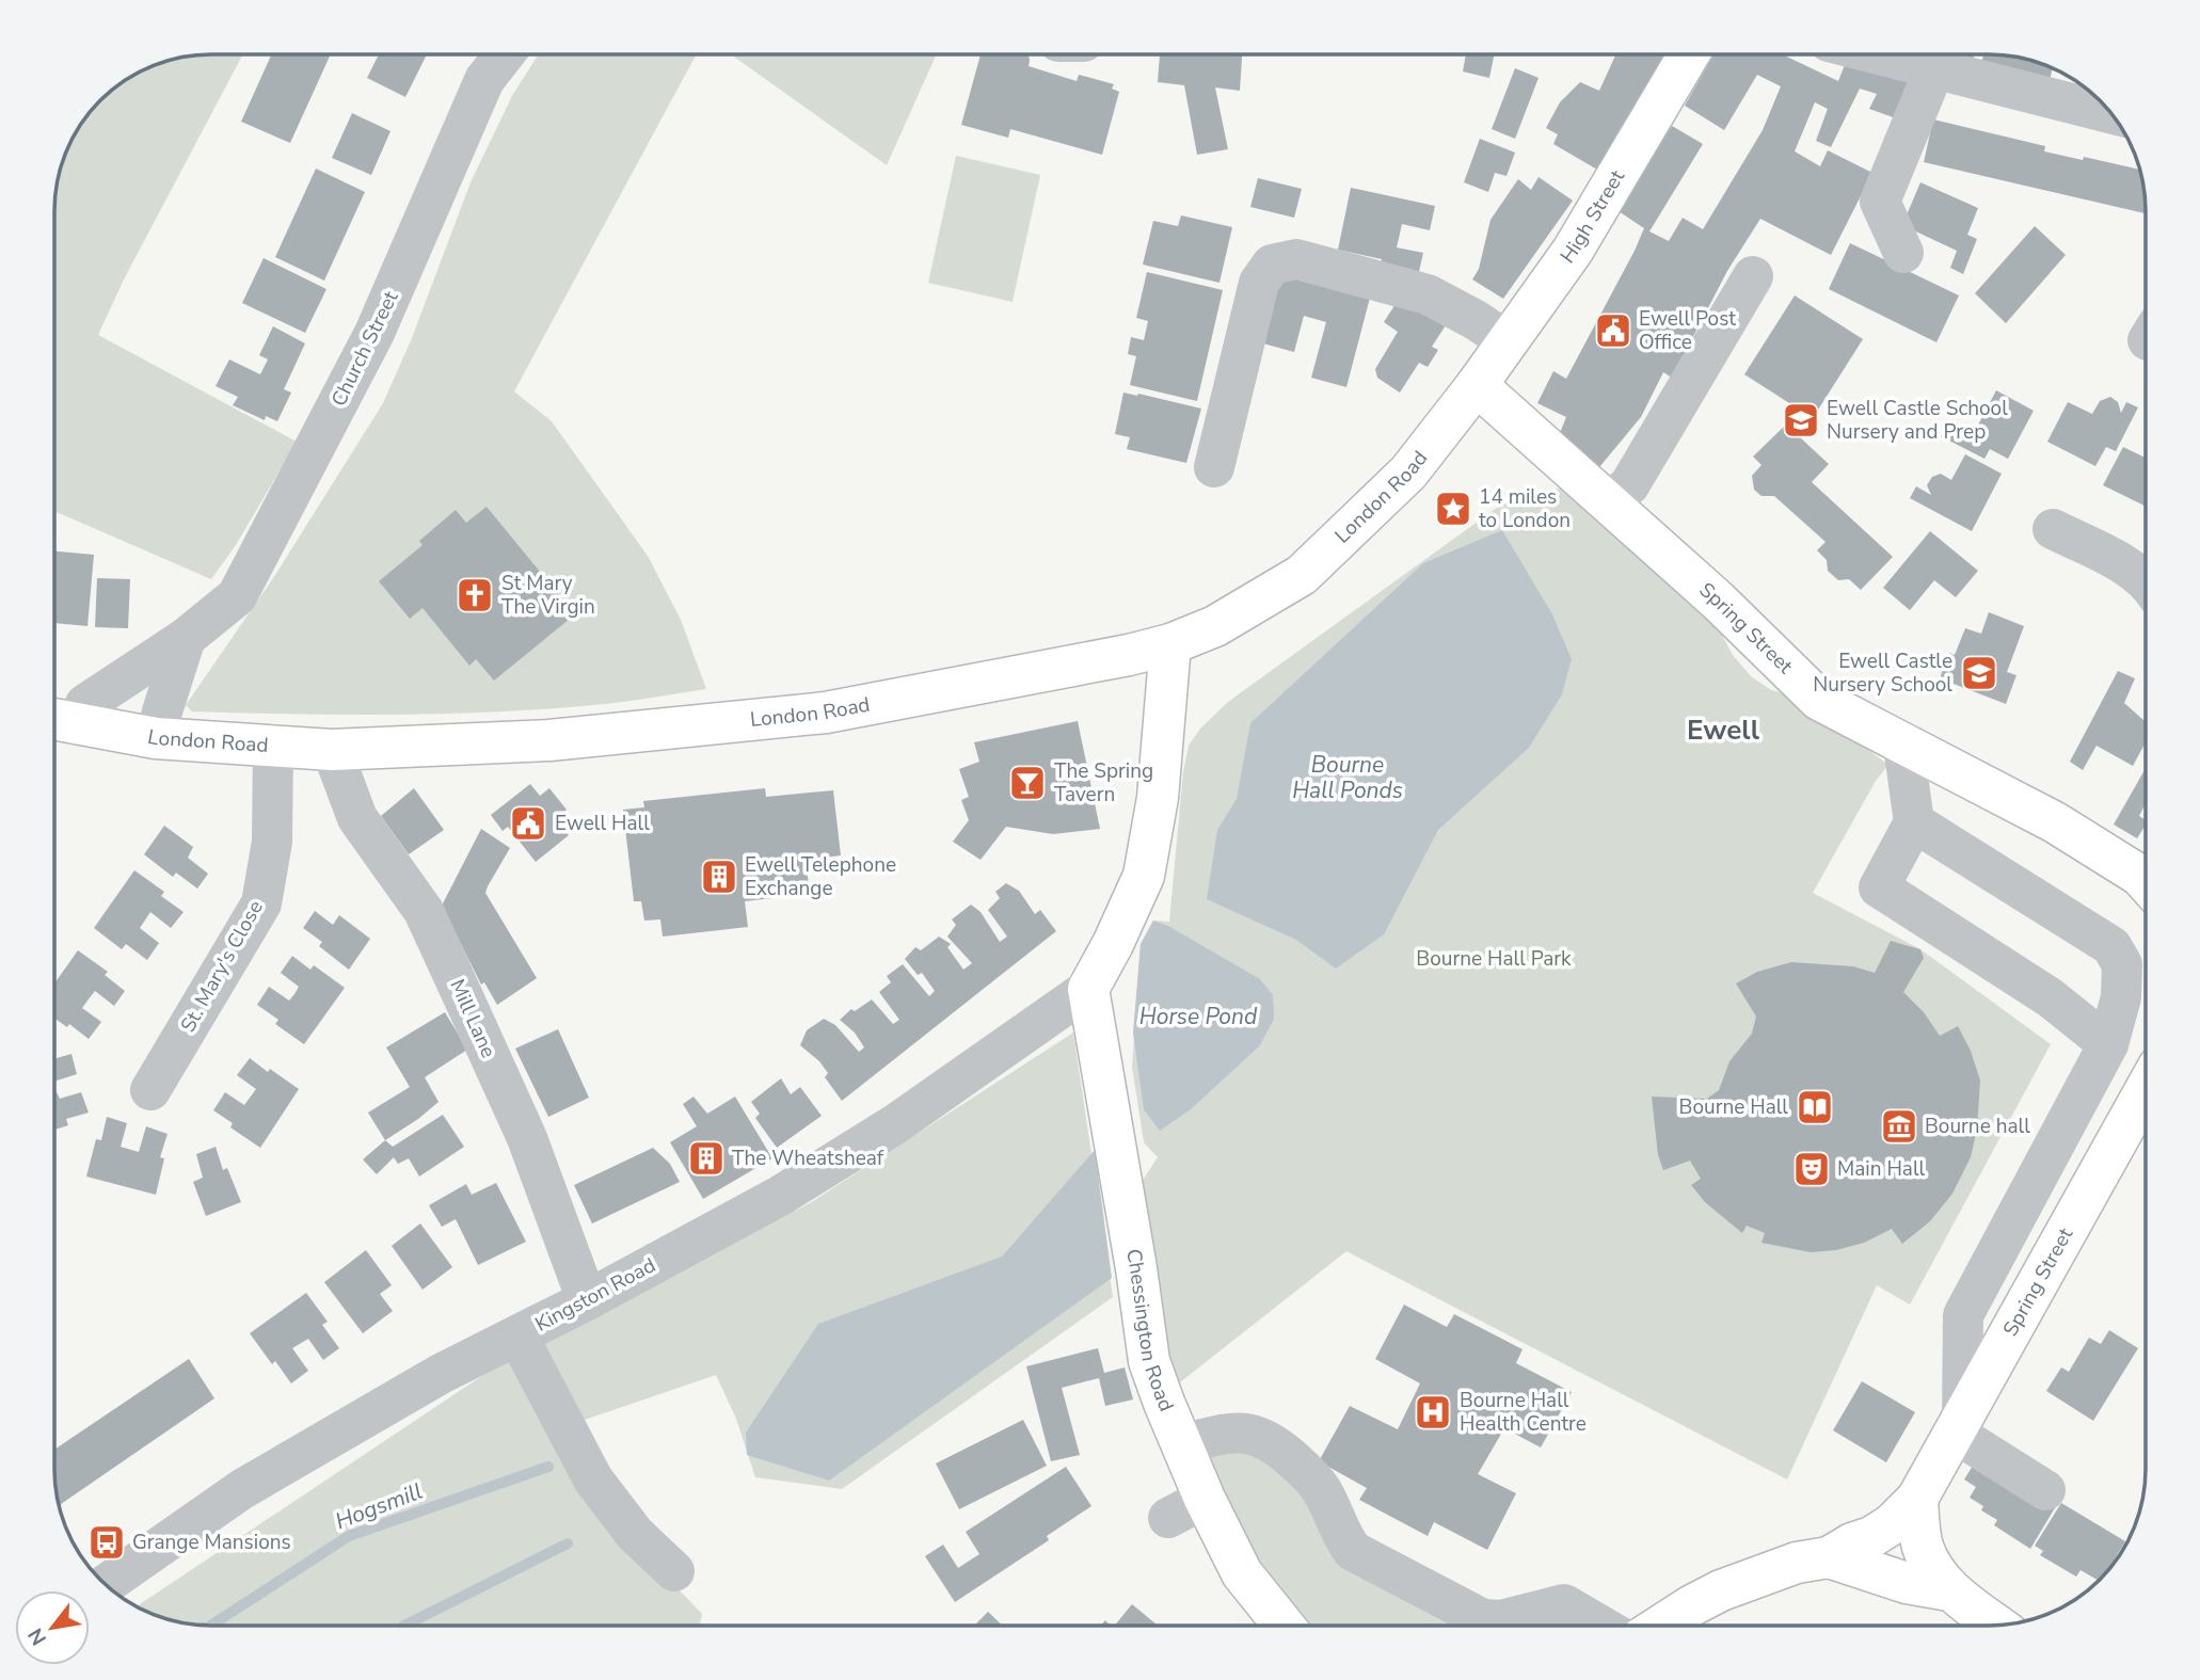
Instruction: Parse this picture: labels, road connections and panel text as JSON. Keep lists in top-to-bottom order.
{
  "streets": {
    "main road": [
      "High Street",
      "London Road",
      "Spring Street",
      "Chessington Road"
    ],
    "street": [
      "Church Street",
      "St. Mary's Close",
      "Mill Lane",
      "Kingston Road"
    ]
  },
  "crossings": [
    ["High Street", "London Road"],
    ["High Street", "Spring Street"],
    ["Church Street", "London Road"],
    ["London Road", "Spring Street"],
    ["London Road", "St. Mary's Close"],
    ["London Road", "Mill Lane"],
    ["Mill Lane", "Kingston Road"],
    ["Kingston Road", "Chessington Road"]
  ],
  "districts": ["Ewell"],
  "water": ["Bourne Hall Ponds", "Horse Pond", "Hogsmill"],
  "parks": ["Bourne Hall Park"],
  "places": {
    "public building": ["Ewell Post Office", "Ewell Hall"],
    "school or university": ["Ewell Castle School Nursery and Prep", "Ewell Castle Nursery School"],
    "place": ["14 miles to London"],
    "church": ["St Mary The Virgin"],
    "bar": ["The Spring Tavern"],
    "building": ["Ewell Telephone Exchange", "The Wheatsheaf"],
    "library": ["Bourne Hall"],
    "museum": ["Bourne hall"],
    "theatre": ["Main Hall"],
    "hospital": ["Bourne Hall Health Centre"],
    "bus stop": ["Grange Mansions"]
  },
  "north": "bottom left"
}
